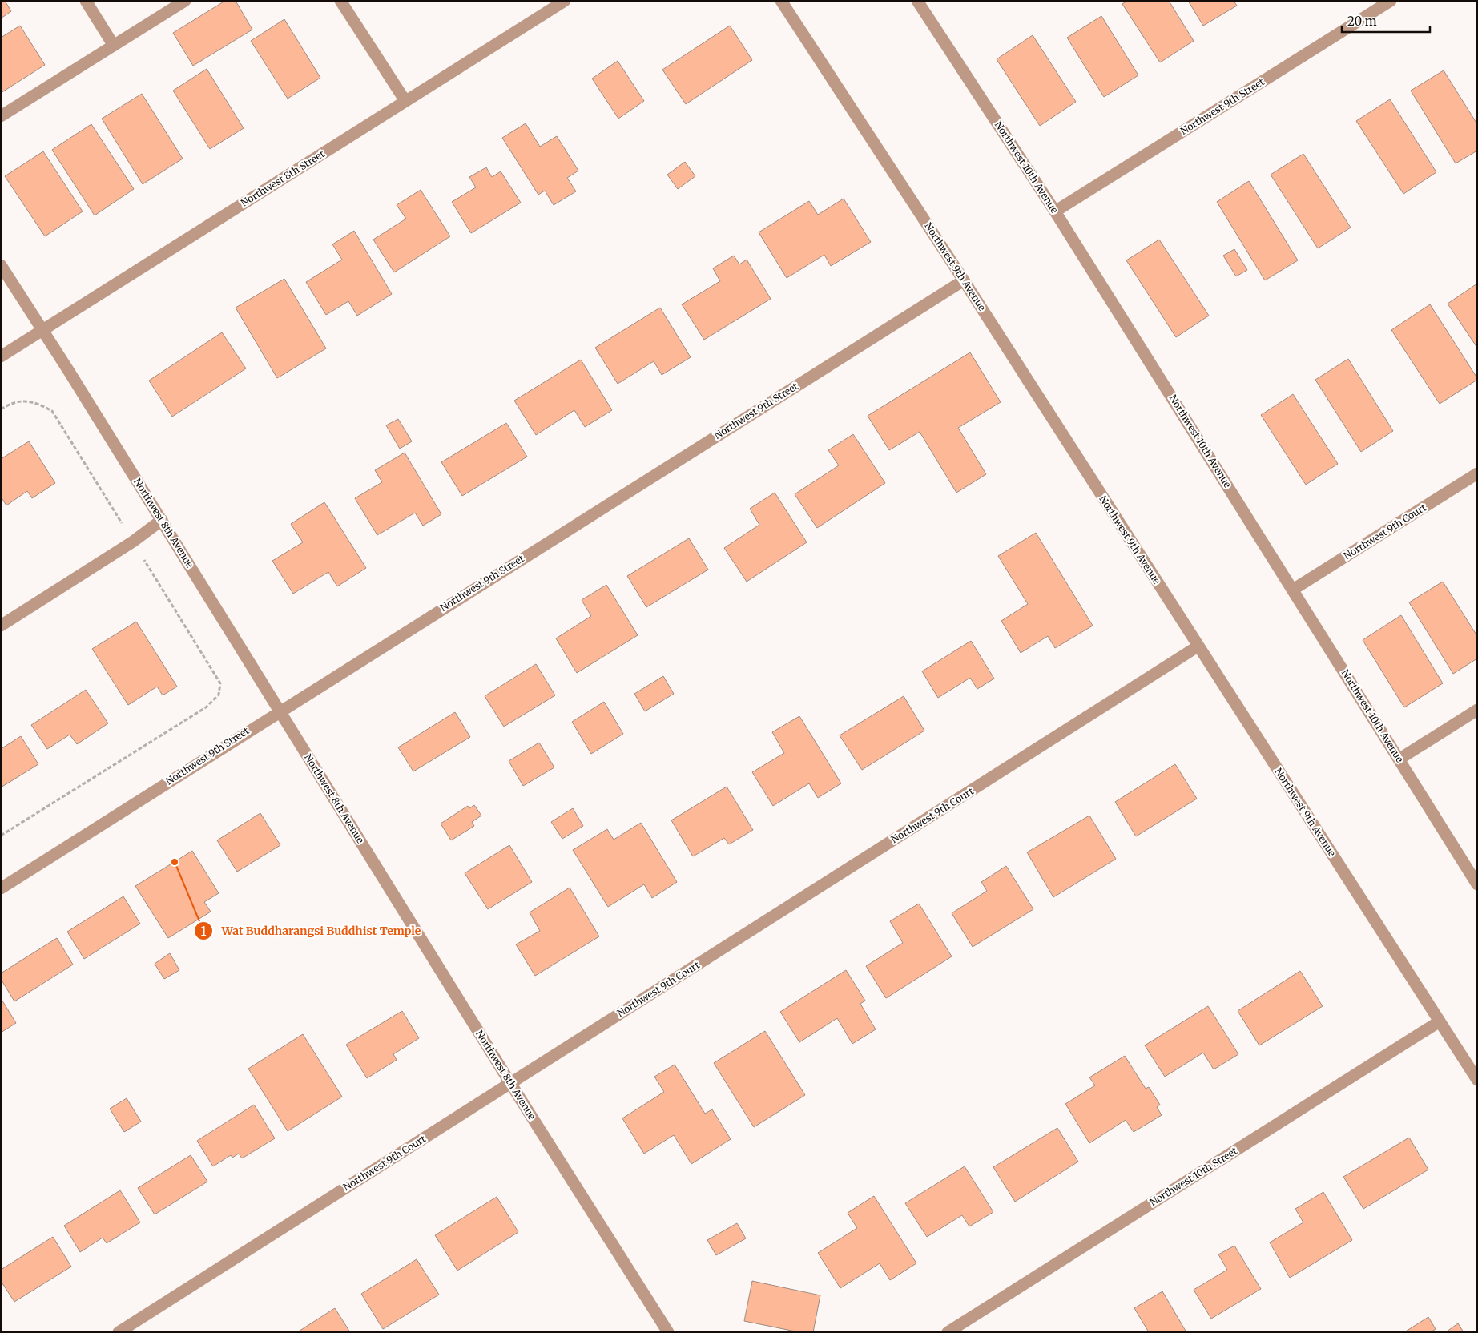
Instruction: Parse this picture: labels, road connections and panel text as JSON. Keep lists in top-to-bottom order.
{
  "streets": {
    "street": [
      "Northwest 9th Street",
      "Northwest 10th Avenue",
      "Northwest 8th Street",
      "Northwest 9th Avenue",
      "Northwest 8th Avenue",
      "Northwest 9th Court",
      "Northwest 10th Street"
    ]
  },
  "crossings": [
    ["Northwest 9th Street", "Northwest 10th Avenue"],
    ["Northwest 9th Street", "Northwest 9th Avenue"],
    ["Northwest 9th Street", "Northwest 8th Avenue"],
    ["Northwest 10th Avenue", "Northwest 9th Court"],
    ["Northwest 8th Street", "Northwest 8th Avenue"],
    ["Northwest 9th Avenue", "Northwest 9th Court"],
    ["Northwest 9th Avenue", "Northwest 10th Street"],
    ["Northwest 8th Avenue", "Northwest 9th Court"]
  ],
  "places": ["Wat Buddharangsi Buddhist Temple"],
  "scale_bar": "20 m"
}
